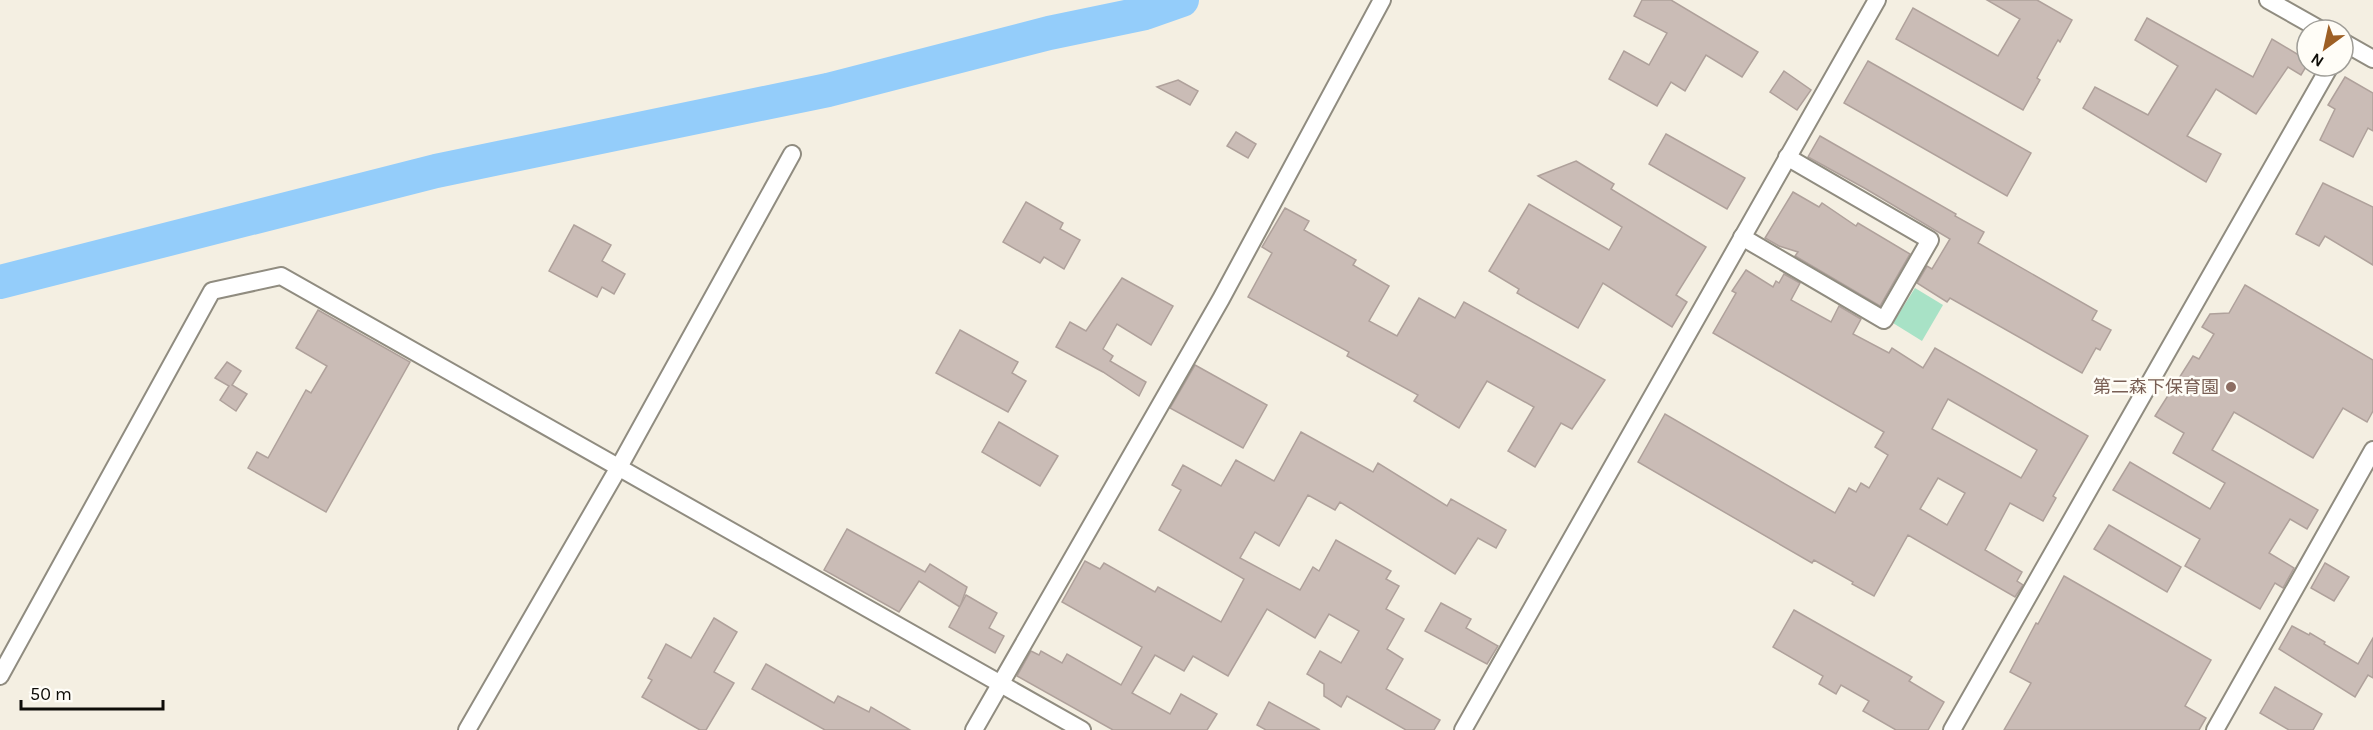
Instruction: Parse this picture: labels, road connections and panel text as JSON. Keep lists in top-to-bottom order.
{
  "places": ["第二森下保育園"],
  "scale_bar": "50 m",
  "north": "bottom left"
}
